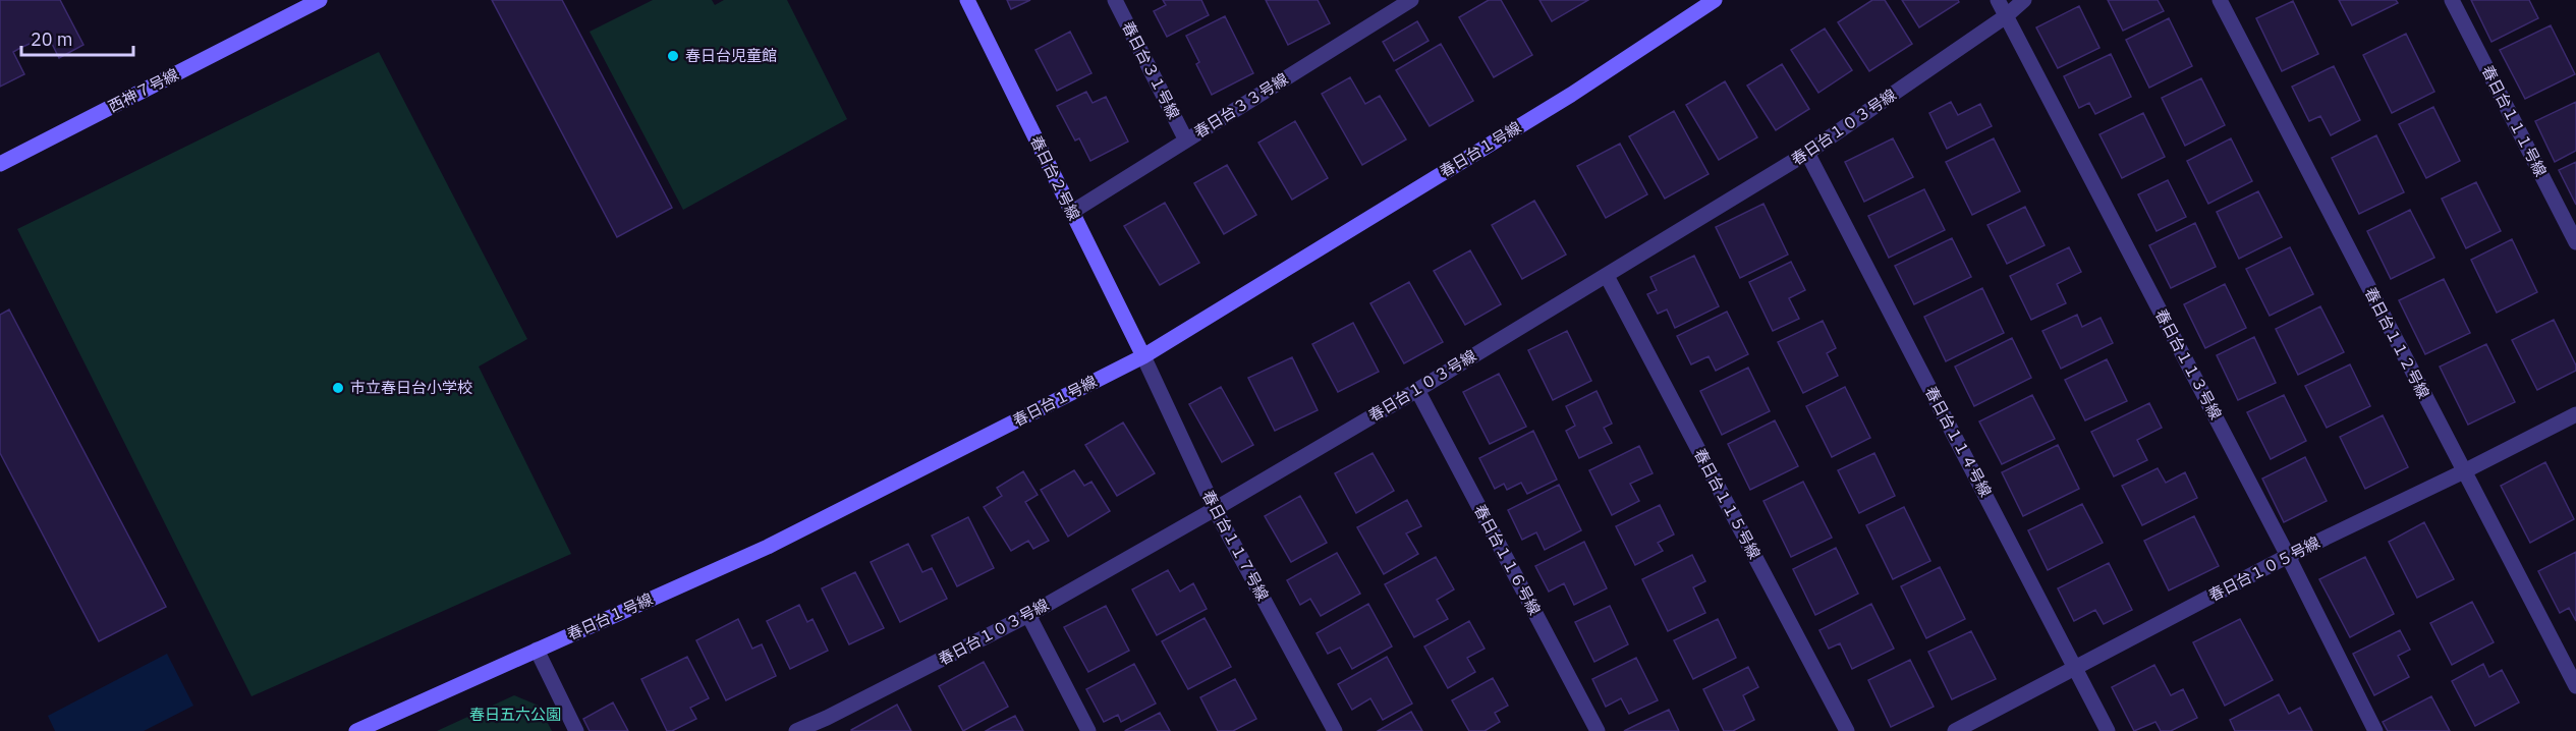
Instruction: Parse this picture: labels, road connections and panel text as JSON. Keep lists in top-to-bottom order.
{
  "streets": {
    "street": [
      "春日台３１号線",
      "西神７号線",
      "春日台３３号線",
      "春日台１１１号線",
      "春日台１０３号線",
      "春日台１号線",
      "春日台２号線",
      "春日台１１２号線",
      "春日台１１３号線",
      "春日台１１４号線",
      "春日台１１５号線",
      "春日台１１７号線",
      "春日台１１６号線",
      "春日台１０５号線"
    ]
  },
  "crossings": [
    ["春日台３１号線", "春日台３３号線"],
    ["春日台３３号線", "春日台２号線"],
    ["春日台１０３号線", "春日台１１３号線"],
    ["春日台１０３号線", "春日台１１４号線"],
    ["春日台１０３号線", "春日台１１５号線"],
    ["春日台１０３号線", "春日台１１７号線"],
    ["春日台１０３号線", "春日台１１６号線"],
    ["春日台１号線", "春日台２号線"],
    ["春日台１号線", "春日台１１７号線"],
    ["春日台２号線", "春日台１１７号線"],
    ["春日台１１２号線", "春日台１０５号線"],
    ["春日台１１３号線", "春日台１０５号線"],
    ["春日台１１４号線", "春日台１０５号線"]
  ],
  "parks": ["春日五六公園"],
  "places": ["春日台児童館", "市立春日台小学校"],
  "scale_bar": "20 m"
}
